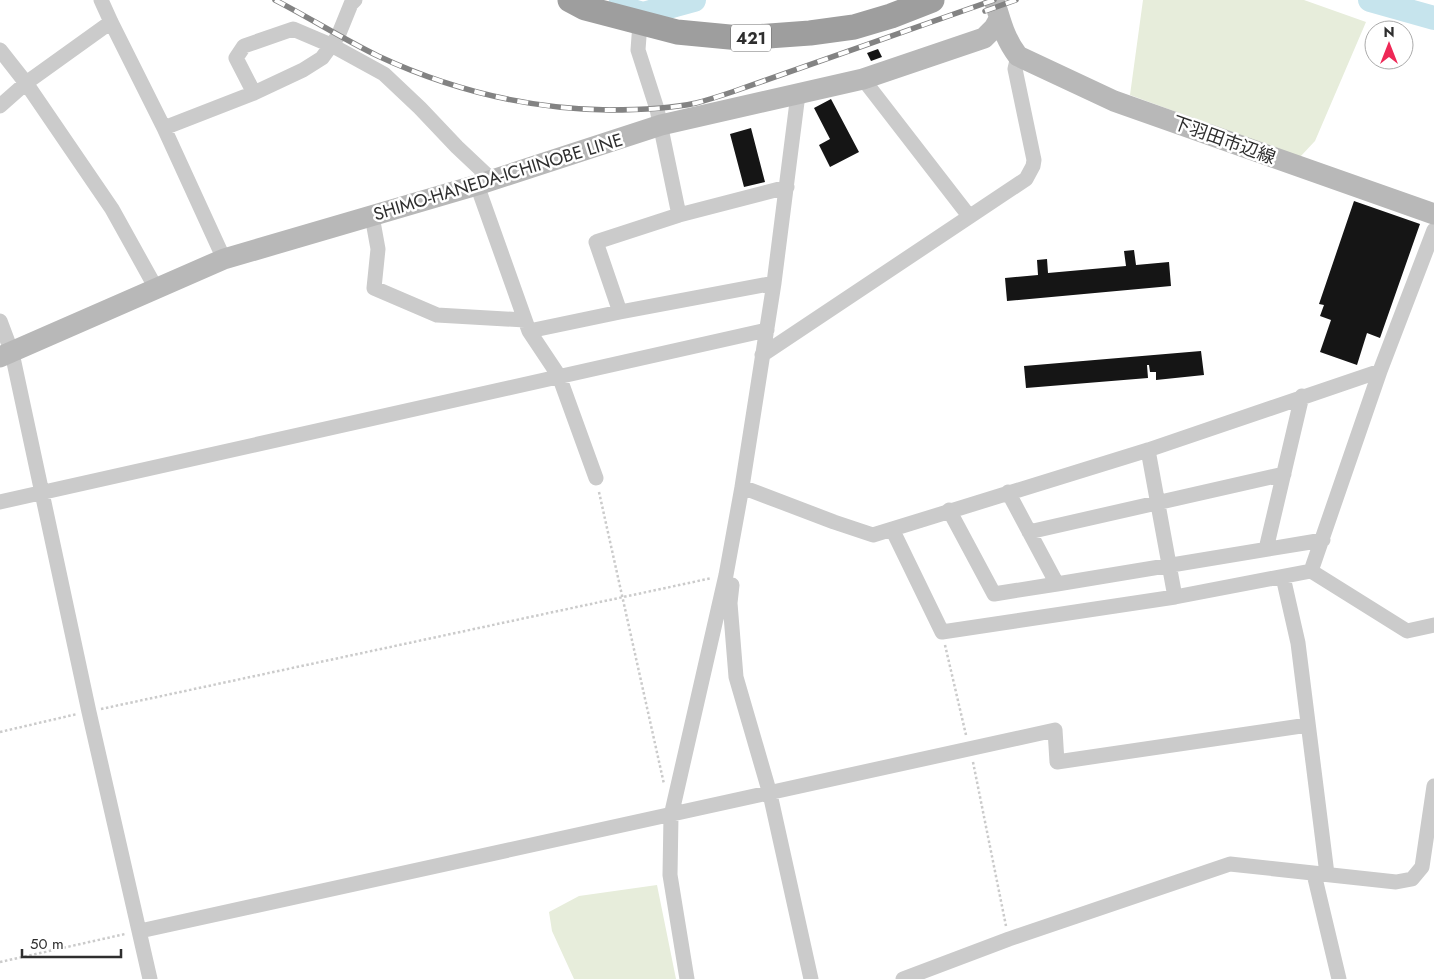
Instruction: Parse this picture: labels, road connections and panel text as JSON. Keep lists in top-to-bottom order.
{
  "streets": {
    "highway": ["421"],
    "main road": ["下羽田市辺線", "SHIMO-HANEDA-ICHINOBE LINE"]
  },
  "crossings": [
    ["下羽田市辺線", "SHIMO-HANEDA-ICHINOBE LINE"]
  ],
  "scale_bar": "50 m",
  "north": "top"
}
